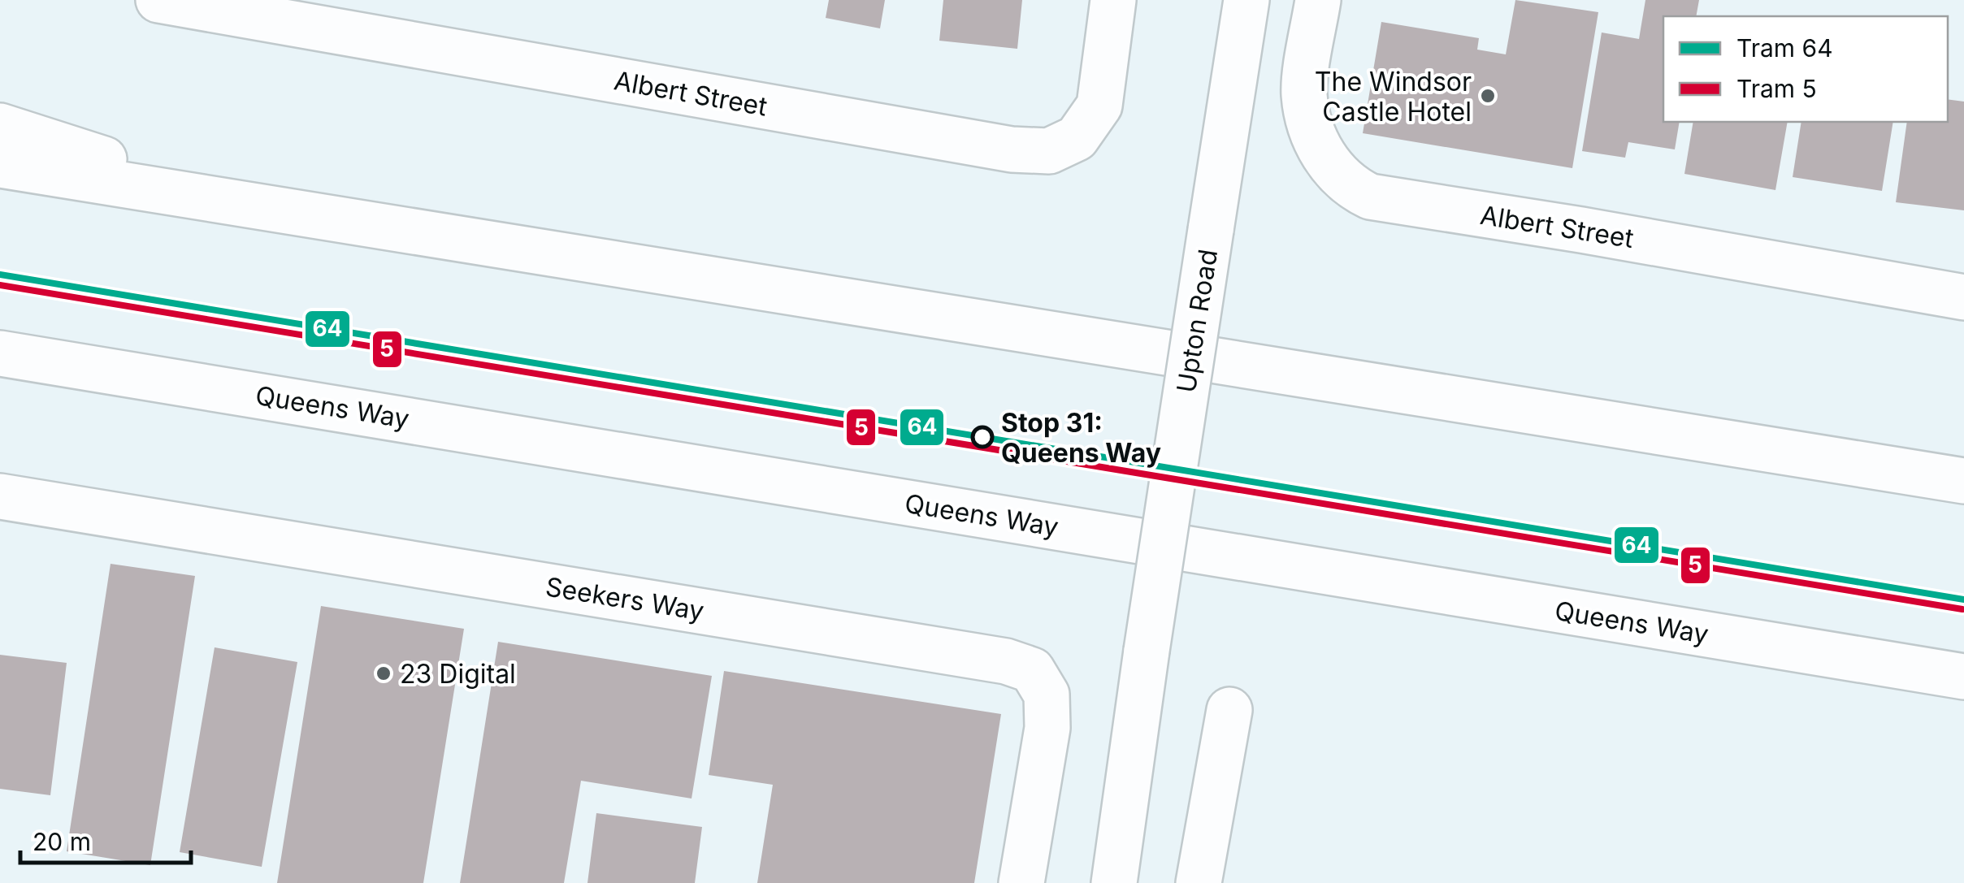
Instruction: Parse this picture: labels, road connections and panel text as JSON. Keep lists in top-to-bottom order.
{
  "streets": {
    "main road": [
      "Albert Street",
      "Upton Road",
      "Queens Way",
      "Seekers Way"
    ]
  },
  "places": ["The Windsor Castle Hotel", "Stop 31: Queens Way", "23 Digital"],
  "lines": ["tram line 64", "tram line 5"],
  "legend": ["Tram 64", "Tram 5"],
  "scale_bar": "20 m"
}
